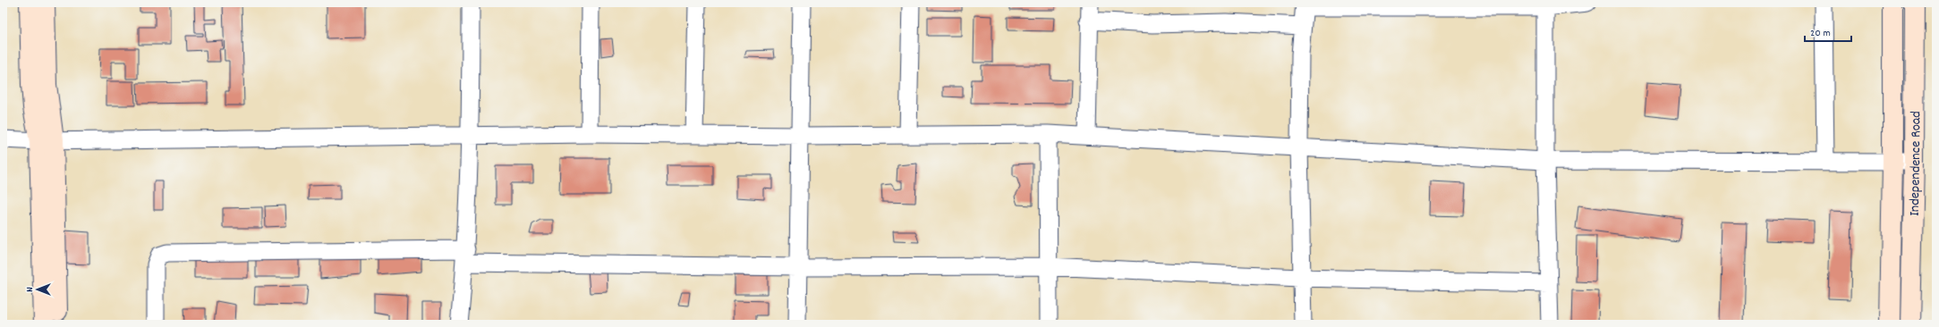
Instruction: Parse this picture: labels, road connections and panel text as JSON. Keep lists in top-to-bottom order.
{
  "streets": {
    "street": ["Independence Road"]
  },
  "scale_bar": "20 m",
  "north": "left"
}
